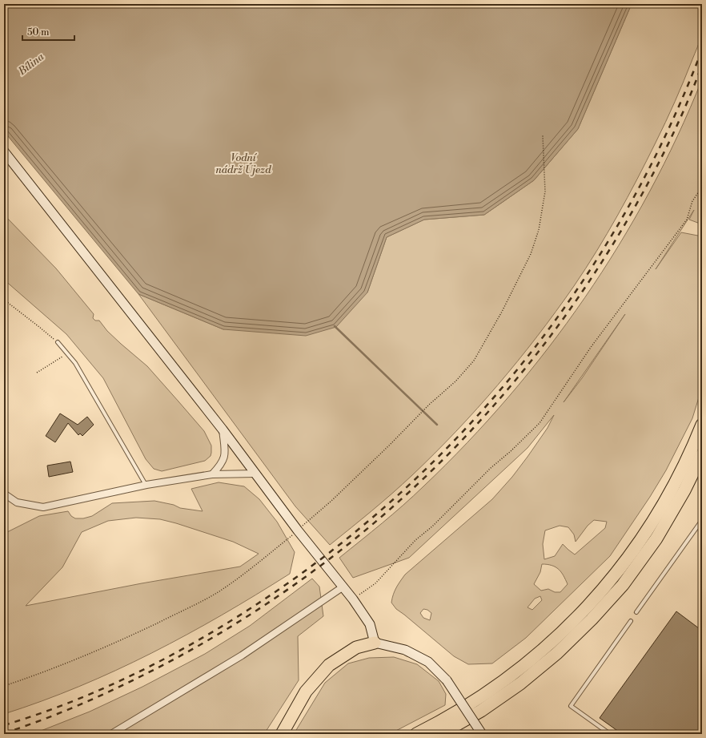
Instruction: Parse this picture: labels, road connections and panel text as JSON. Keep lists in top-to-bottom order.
{
  "water": ["Bílina", "Vodní nádrž Újezd"],
  "scale_bar": "50 m"
}
